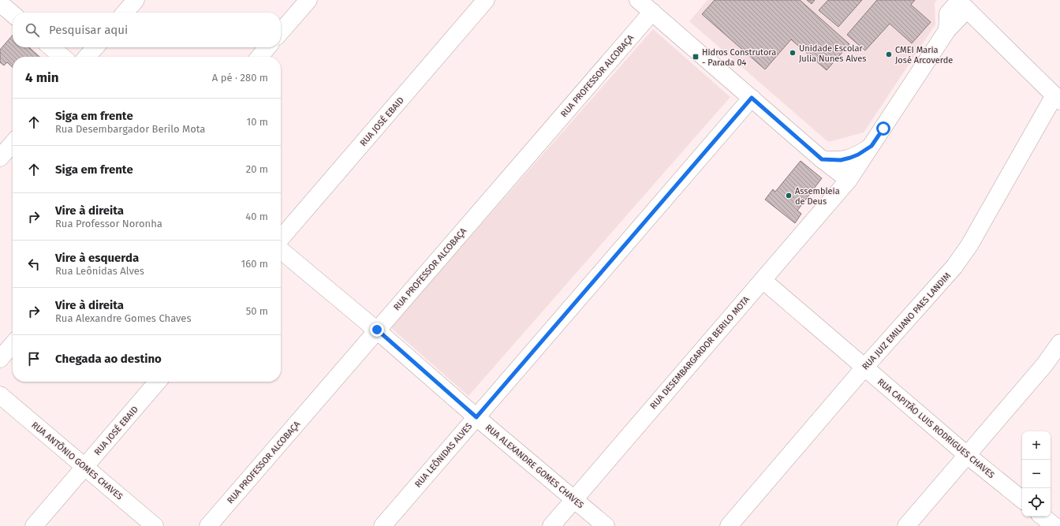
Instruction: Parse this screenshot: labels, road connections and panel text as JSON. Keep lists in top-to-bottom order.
{
  "streets": {
    "street": [
      "RUA PROFESSOR ALCOBAÇA",
      "RUA JOSÉ EBAID",
      "RUA JUIZ EMILIANO PAES LANDIM",
      "RUA DESEMBARGARDOR BERILO MOTA",
      "RUA CAPITÃO LUIS RODRIGUES CHAVES",
      "RUA LEÔNIDAS ALVES",
      "RUA ANTÔNIO GOMES CHAVES",
      "RUA ALEXANDRE GOMES CHAVES"
    ]
  },
  "crossings": [
    ["RUA PROFESSOR ALCOBAÇA", "RUA ALEXANDRE GOMES CHAVES"],
    ["RUA JOSÉ EBAID", "RUA ANTÔNIO GOMES CHAVES"],
    ["RUA JUIZ EMILIANO PAES LANDIM", "RUA CAPITÃO LUIS RODRIGUES CHAVES"],
    ["RUA DESEMBARGARDOR BERILO MOTA", "RUA CAPITÃO LUIS RODRIGUES CHAVES"],
    ["RUA DESEMBARGARDOR BERILO MOTA", "RUA ALEXANDRE GOMES CHAVES"],
    ["RUA LEÔNIDAS ALVES", "RUA ALEXANDRE GOMES CHAVES"]
  ],
  "places": {
    "other": ["Unidade Escolar Julia Nunes Alves", "CMEI Maria José Arcoverde", "Assembleia de Deus"],
    "transit": ["Hidros Construtora - Parada 04"]
  },
  "page": {
    "search": "Pesquisar aqui",
    "heading": ["4 min", "A pé · 280 m"],
    "list": [
      ["Siga em frente", "Rua Desembargador Berilo Mota", "10 m"],
      ["Siga em frente", "20 m"],
      ["Vire à direita", "Rua Professor Noronha", "40 m"],
      ["Vire à esquerda", "Rua Leônidas Alves", "160 m"],
      ["Vire à direita", "Rua Alexandre Gomes Chaves", "50 m"],
      "Chegada ao destino"
    ],
    "map_buttons": ["+", "−"]
  }
}
